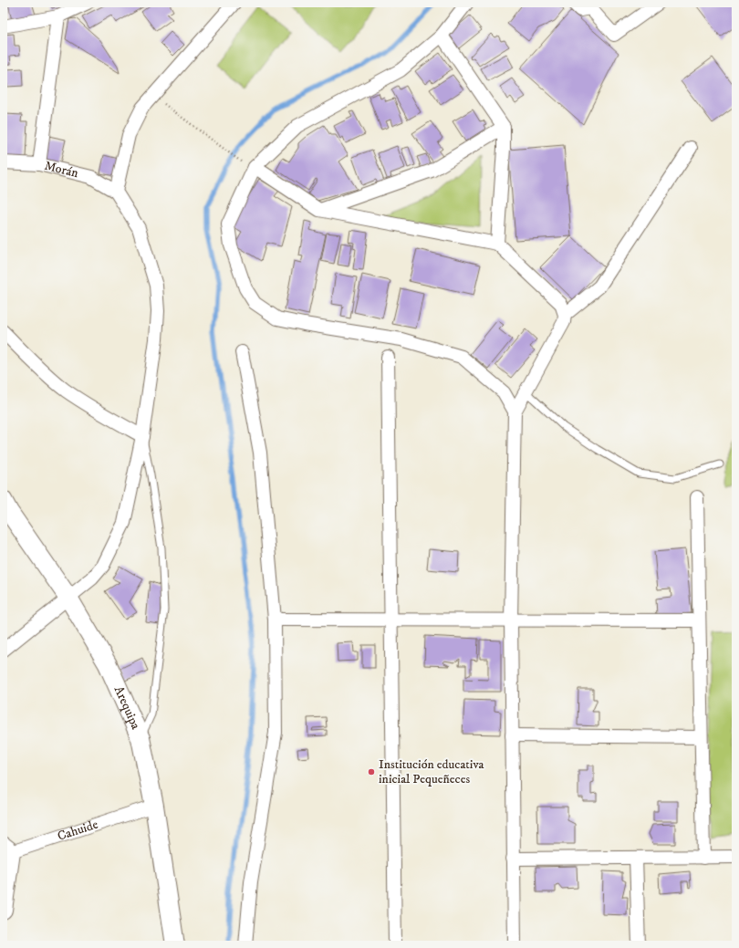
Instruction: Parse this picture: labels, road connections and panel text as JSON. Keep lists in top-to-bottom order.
{
  "streets": {
    "street": ["Morán", "Arequipa", "Cahuide"]
  },
  "crossings": [
    ["Arequipa", "Cahuide"]
  ],
  "places": ["Institución educativa inicial Pequeñeces"]
}
